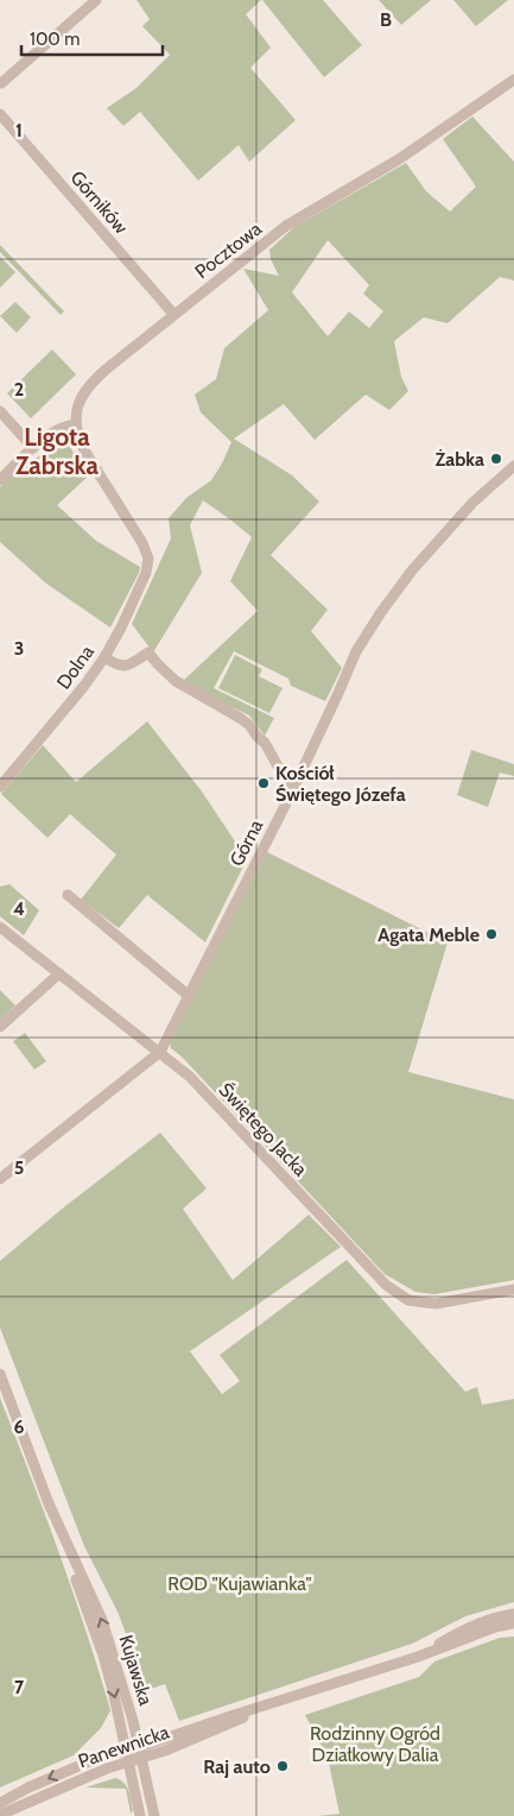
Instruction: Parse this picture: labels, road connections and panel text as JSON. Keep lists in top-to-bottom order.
{
  "streets": {
    "street": [
      "Górników",
      "Pocztowa",
      "Dolna",
      "Górna",
      "Świętego Jacka",
      "Kujawska",
      "Panewnicka"
    ]
  },
  "crossings": [
    ["Górników", "Pocztowa"],
    ["Pocztowa", "Dolna"],
    ["Górna", "Świętego Jacka"],
    ["Kujawska", "Panewnicka"]
  ],
  "districts": ["Ligota Zabrska"],
  "parks": ["ROD \"Kujawianka\"", "Rodzinny Ogród Działkowy Dalia"],
  "places": [
    "Żabka",
    "Kościół Świętego Józefa",
    "Agata Meble",
    "Raj auto"
  ],
  "scale_bar": "100 m",
  "grid": {
    "columns": ["B"],
    "rows": [
      "1",
      "2",
      "3",
      "4",
      "5",
      "6",
      "7"
    ]
  }
}
